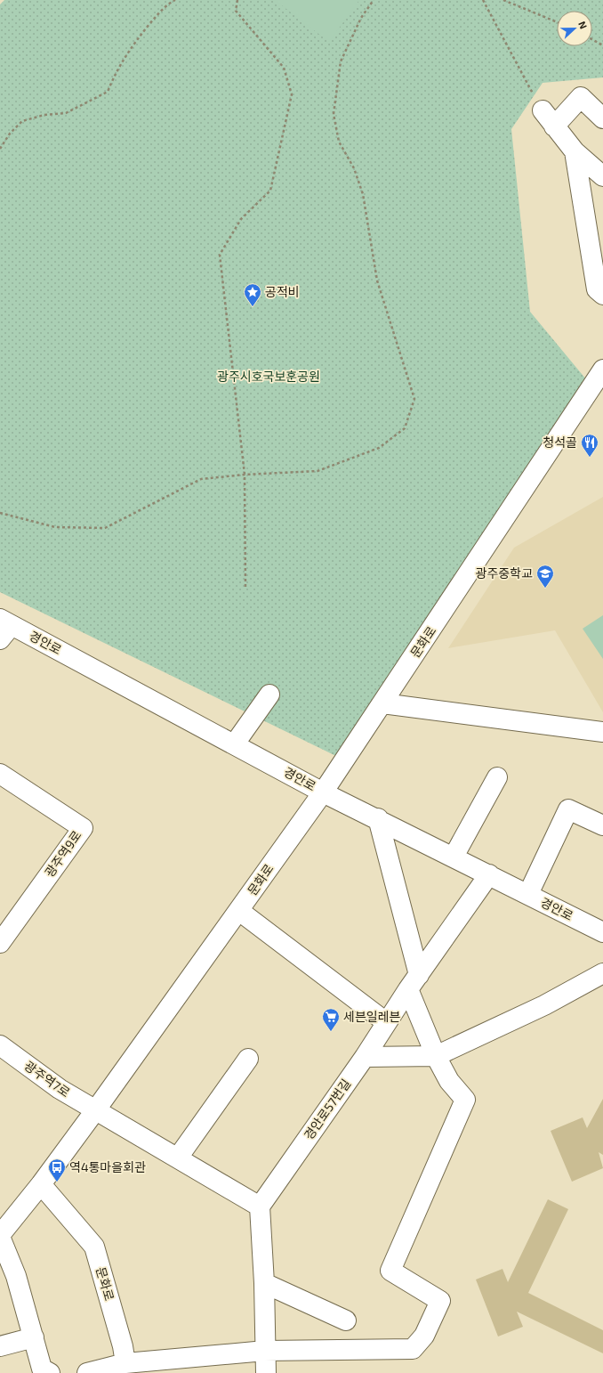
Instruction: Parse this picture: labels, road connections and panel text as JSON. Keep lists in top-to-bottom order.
{
  "streets": {
    "street": [
      "문화로",
      "경안로",
      "광주역9로",
      "광주역7로",
      "경안로57번길"
    ]
  },
  "crossings": [
    ["문화로", "경안로"],
    ["문화로", "광주역7로"],
    ["경안로", "경안로57번길"]
  ],
  "parks": ["광주시호국보훈공원"],
  "places": {
    "place": ["공적비"],
    "restaurant": ["청석골"],
    "school or university": ["광주중학교"],
    "supermarket": ["세븐일레븐"],
    "bus stop": ["역4통마을회관"]
  },
  "north": "right"
}
